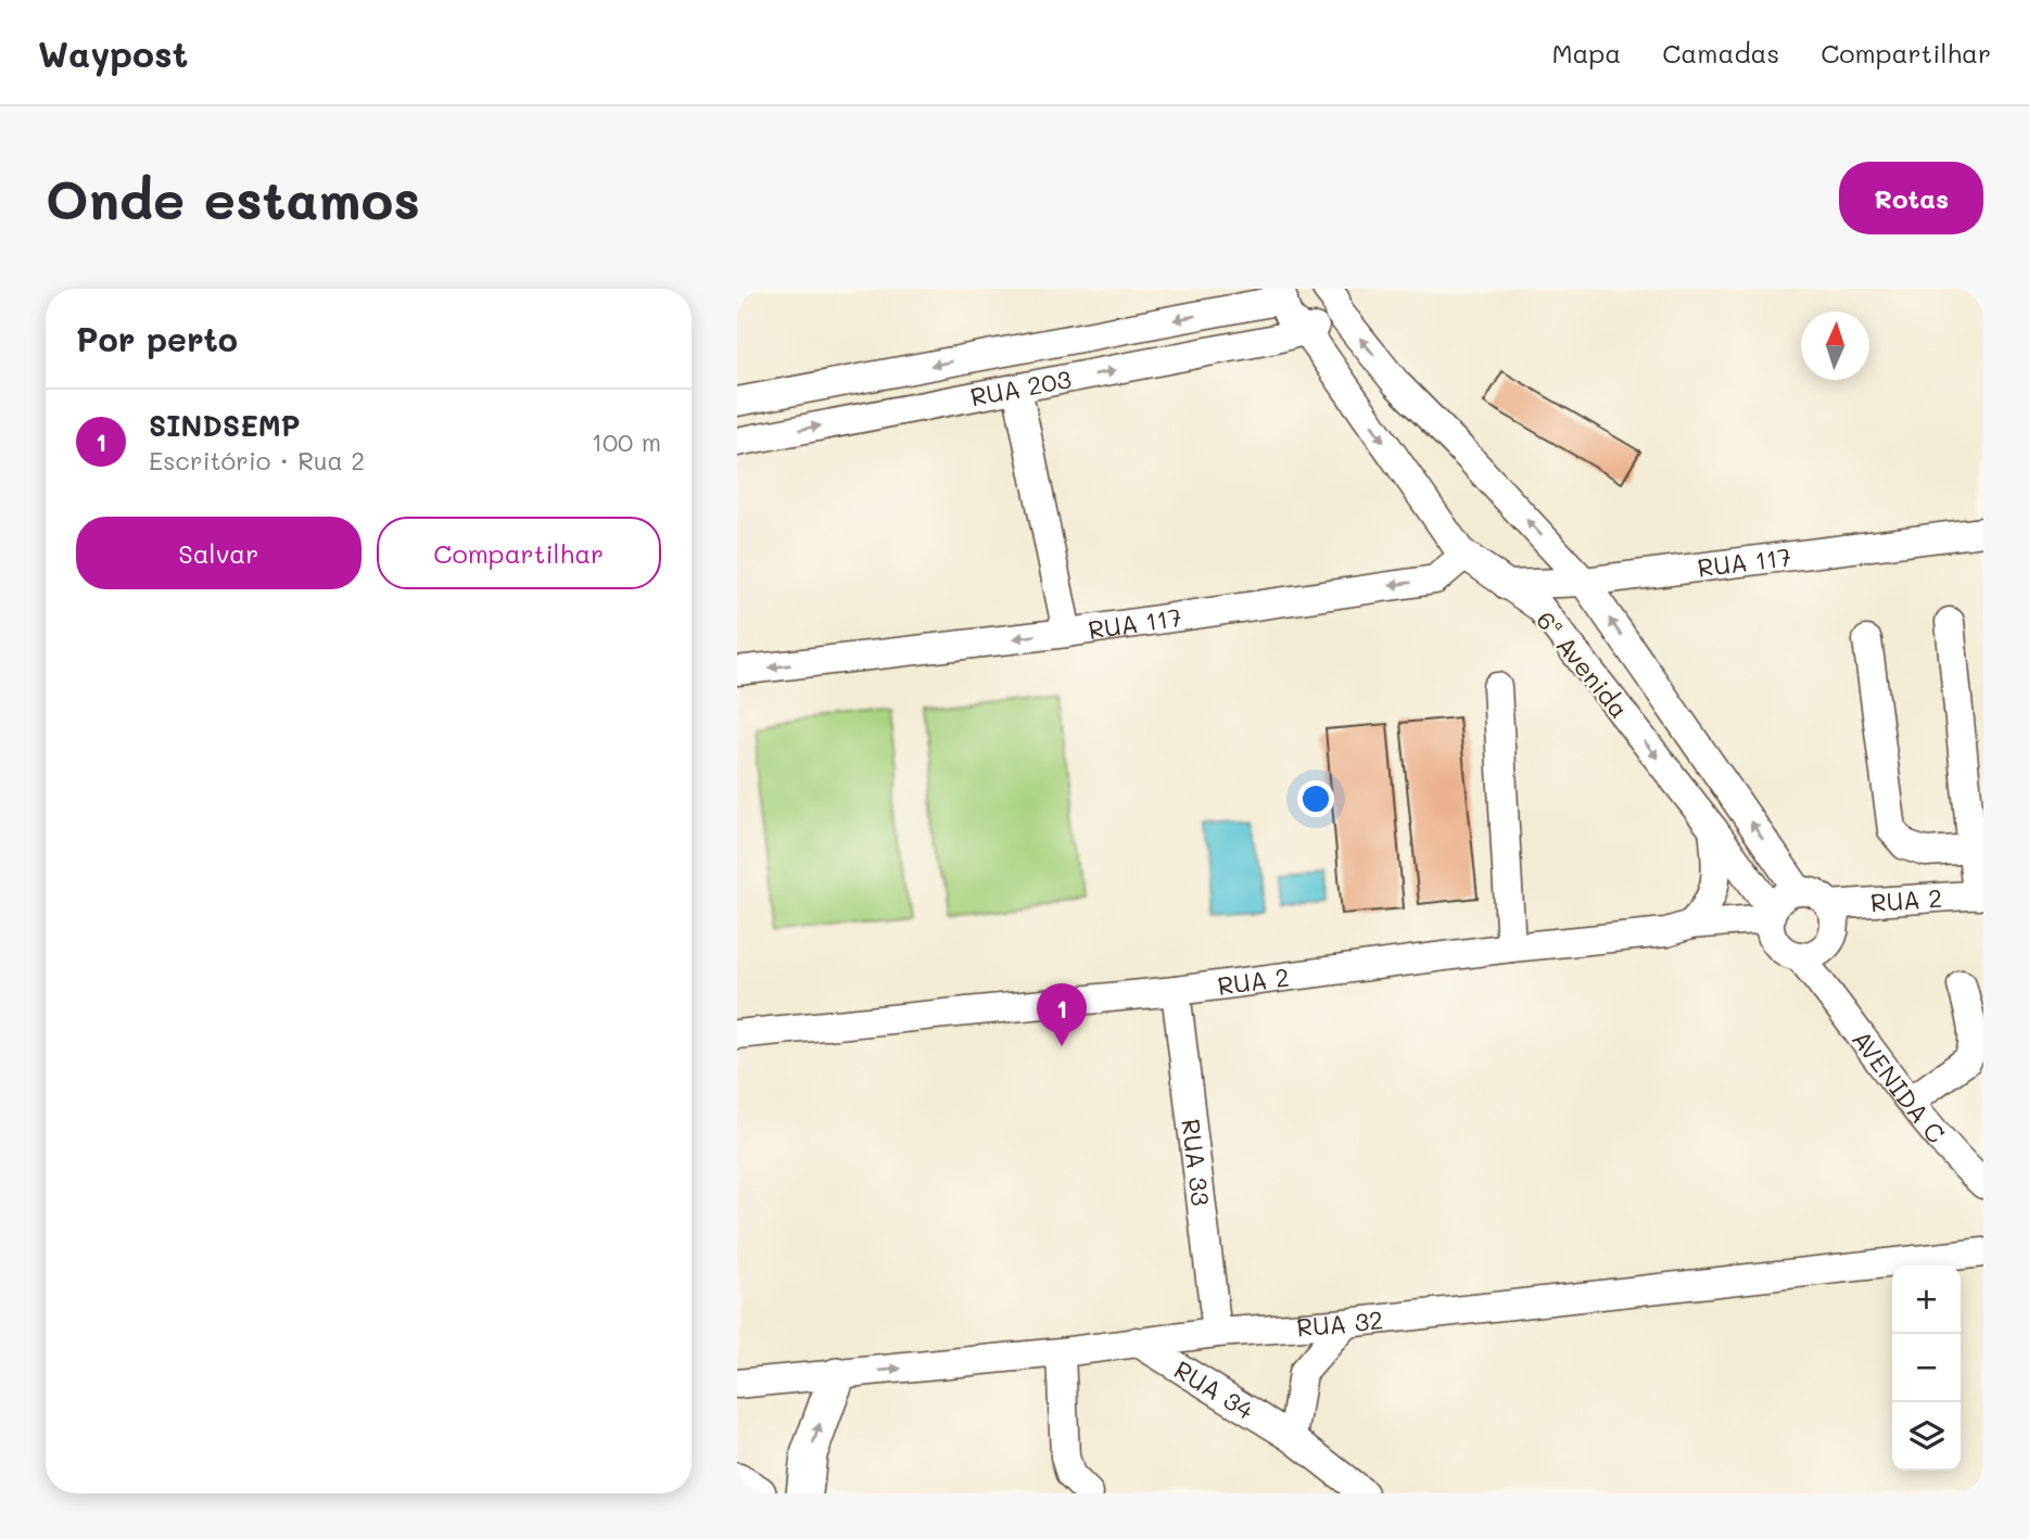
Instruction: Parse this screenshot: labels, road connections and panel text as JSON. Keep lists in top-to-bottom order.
{
  "streets": {
    "street": [
      "RUA 203",
      "RUA 117",
      "6ª Avenida",
      "RUA 2",
      "AVENIDA C",
      "RUA 33",
      "RUA 32",
      "RUA 34"
    ]
  },
  "crossings": [
    ["RUA 203", "RUA 117"],
    ["RUA 203", "6ª Avenida"],
    ["RUA 117", "6ª Avenida"],
    ["6ª Avenida", "RUA 2"],
    ["6ª Avenida", "AVENIDA C"],
    ["RUA 2", "AVENIDA C"],
    ["RUA 2", "RUA 33"],
    ["RUA 33", "RUA 32"],
    ["RUA 32", "RUA 34"]
  ],
  "one_way": ["RUA 117"],
  "north": "top",
  "page": {
    "header": "Waypost",
    "nav": ["Mapa", "Camadas", "Compartilhar"],
    "buttons": [
      "Rotas",
      ["Salvar", "Compartilhar"]
    ],
    "title": "Onde estamos",
    "heading": "Por perto",
    "list": [
      {
        "mark": "1",
        "name": "SINDSEMP",
        "note": "Escritório · Rua 2",
        "value": "100 m"
      }
    ],
    "pins": "1",
    "map_buttons": ["+", "−"]
  }
}
